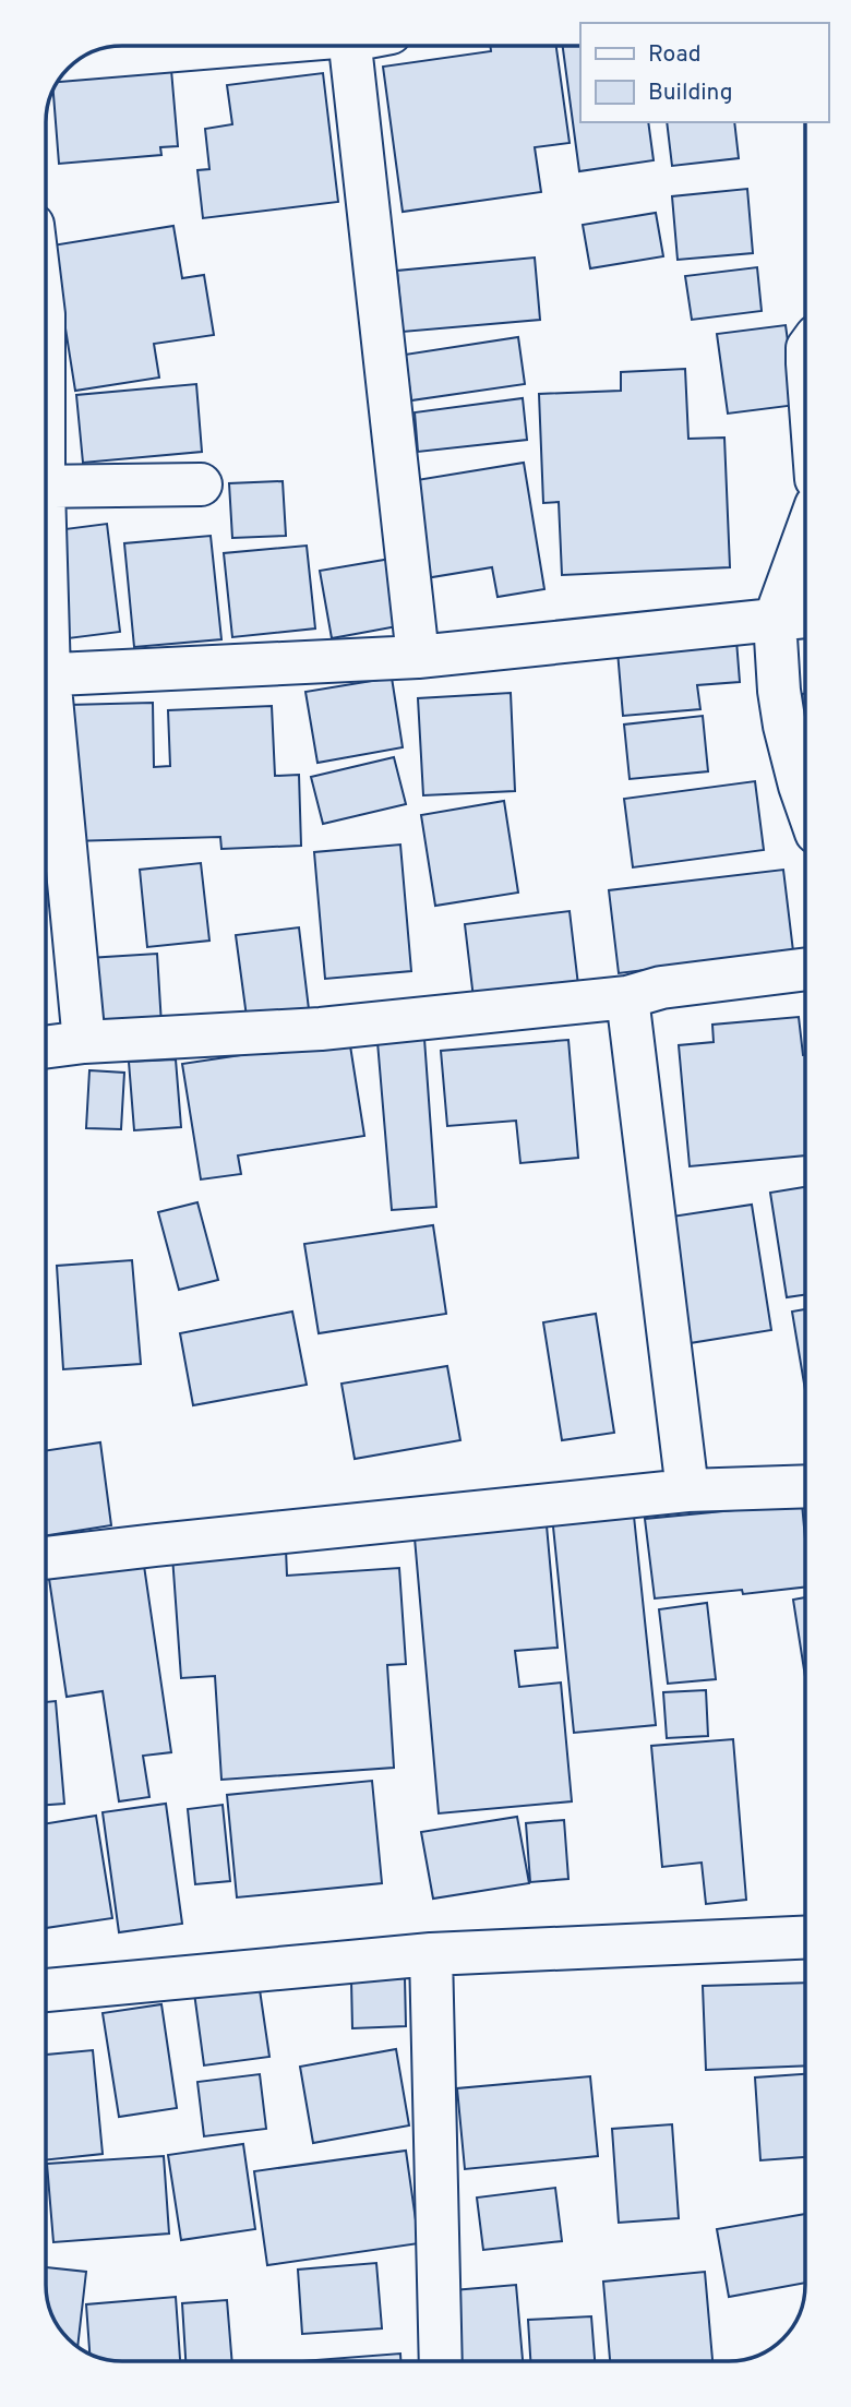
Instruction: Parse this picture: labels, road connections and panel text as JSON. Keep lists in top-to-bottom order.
{
  "legend": ["Road", "Building"]
}
